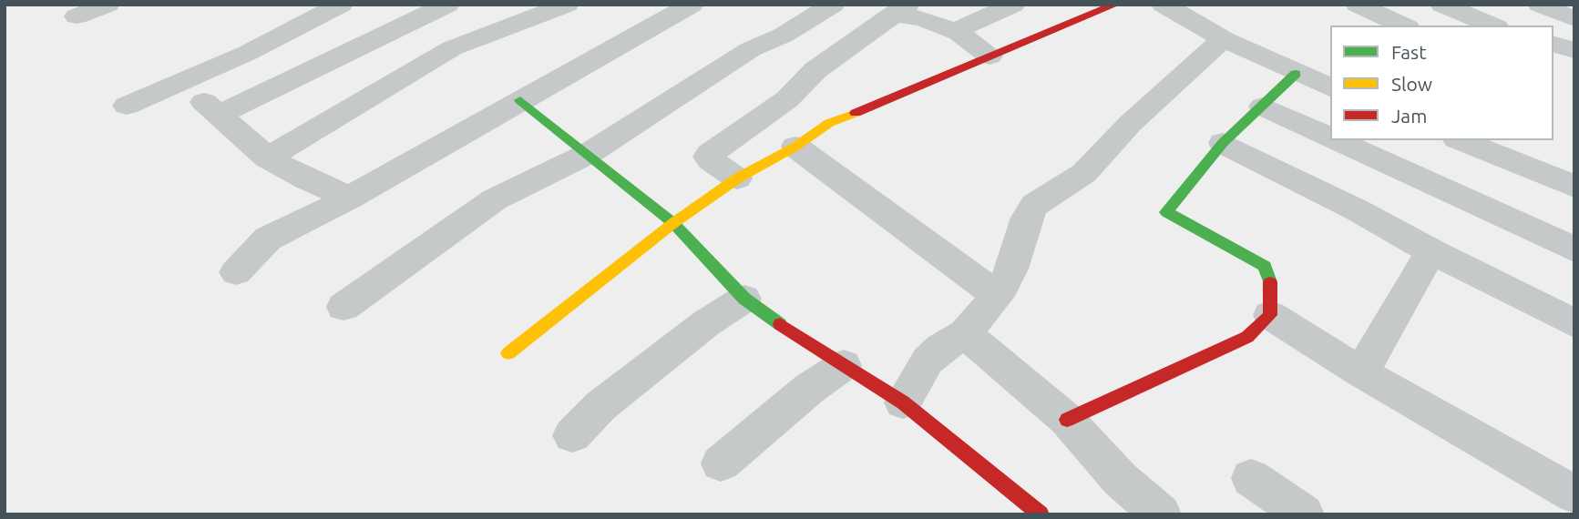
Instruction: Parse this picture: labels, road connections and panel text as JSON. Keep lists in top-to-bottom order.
{
  "legend": ["Fast", "Slow", "Jam"]
}
